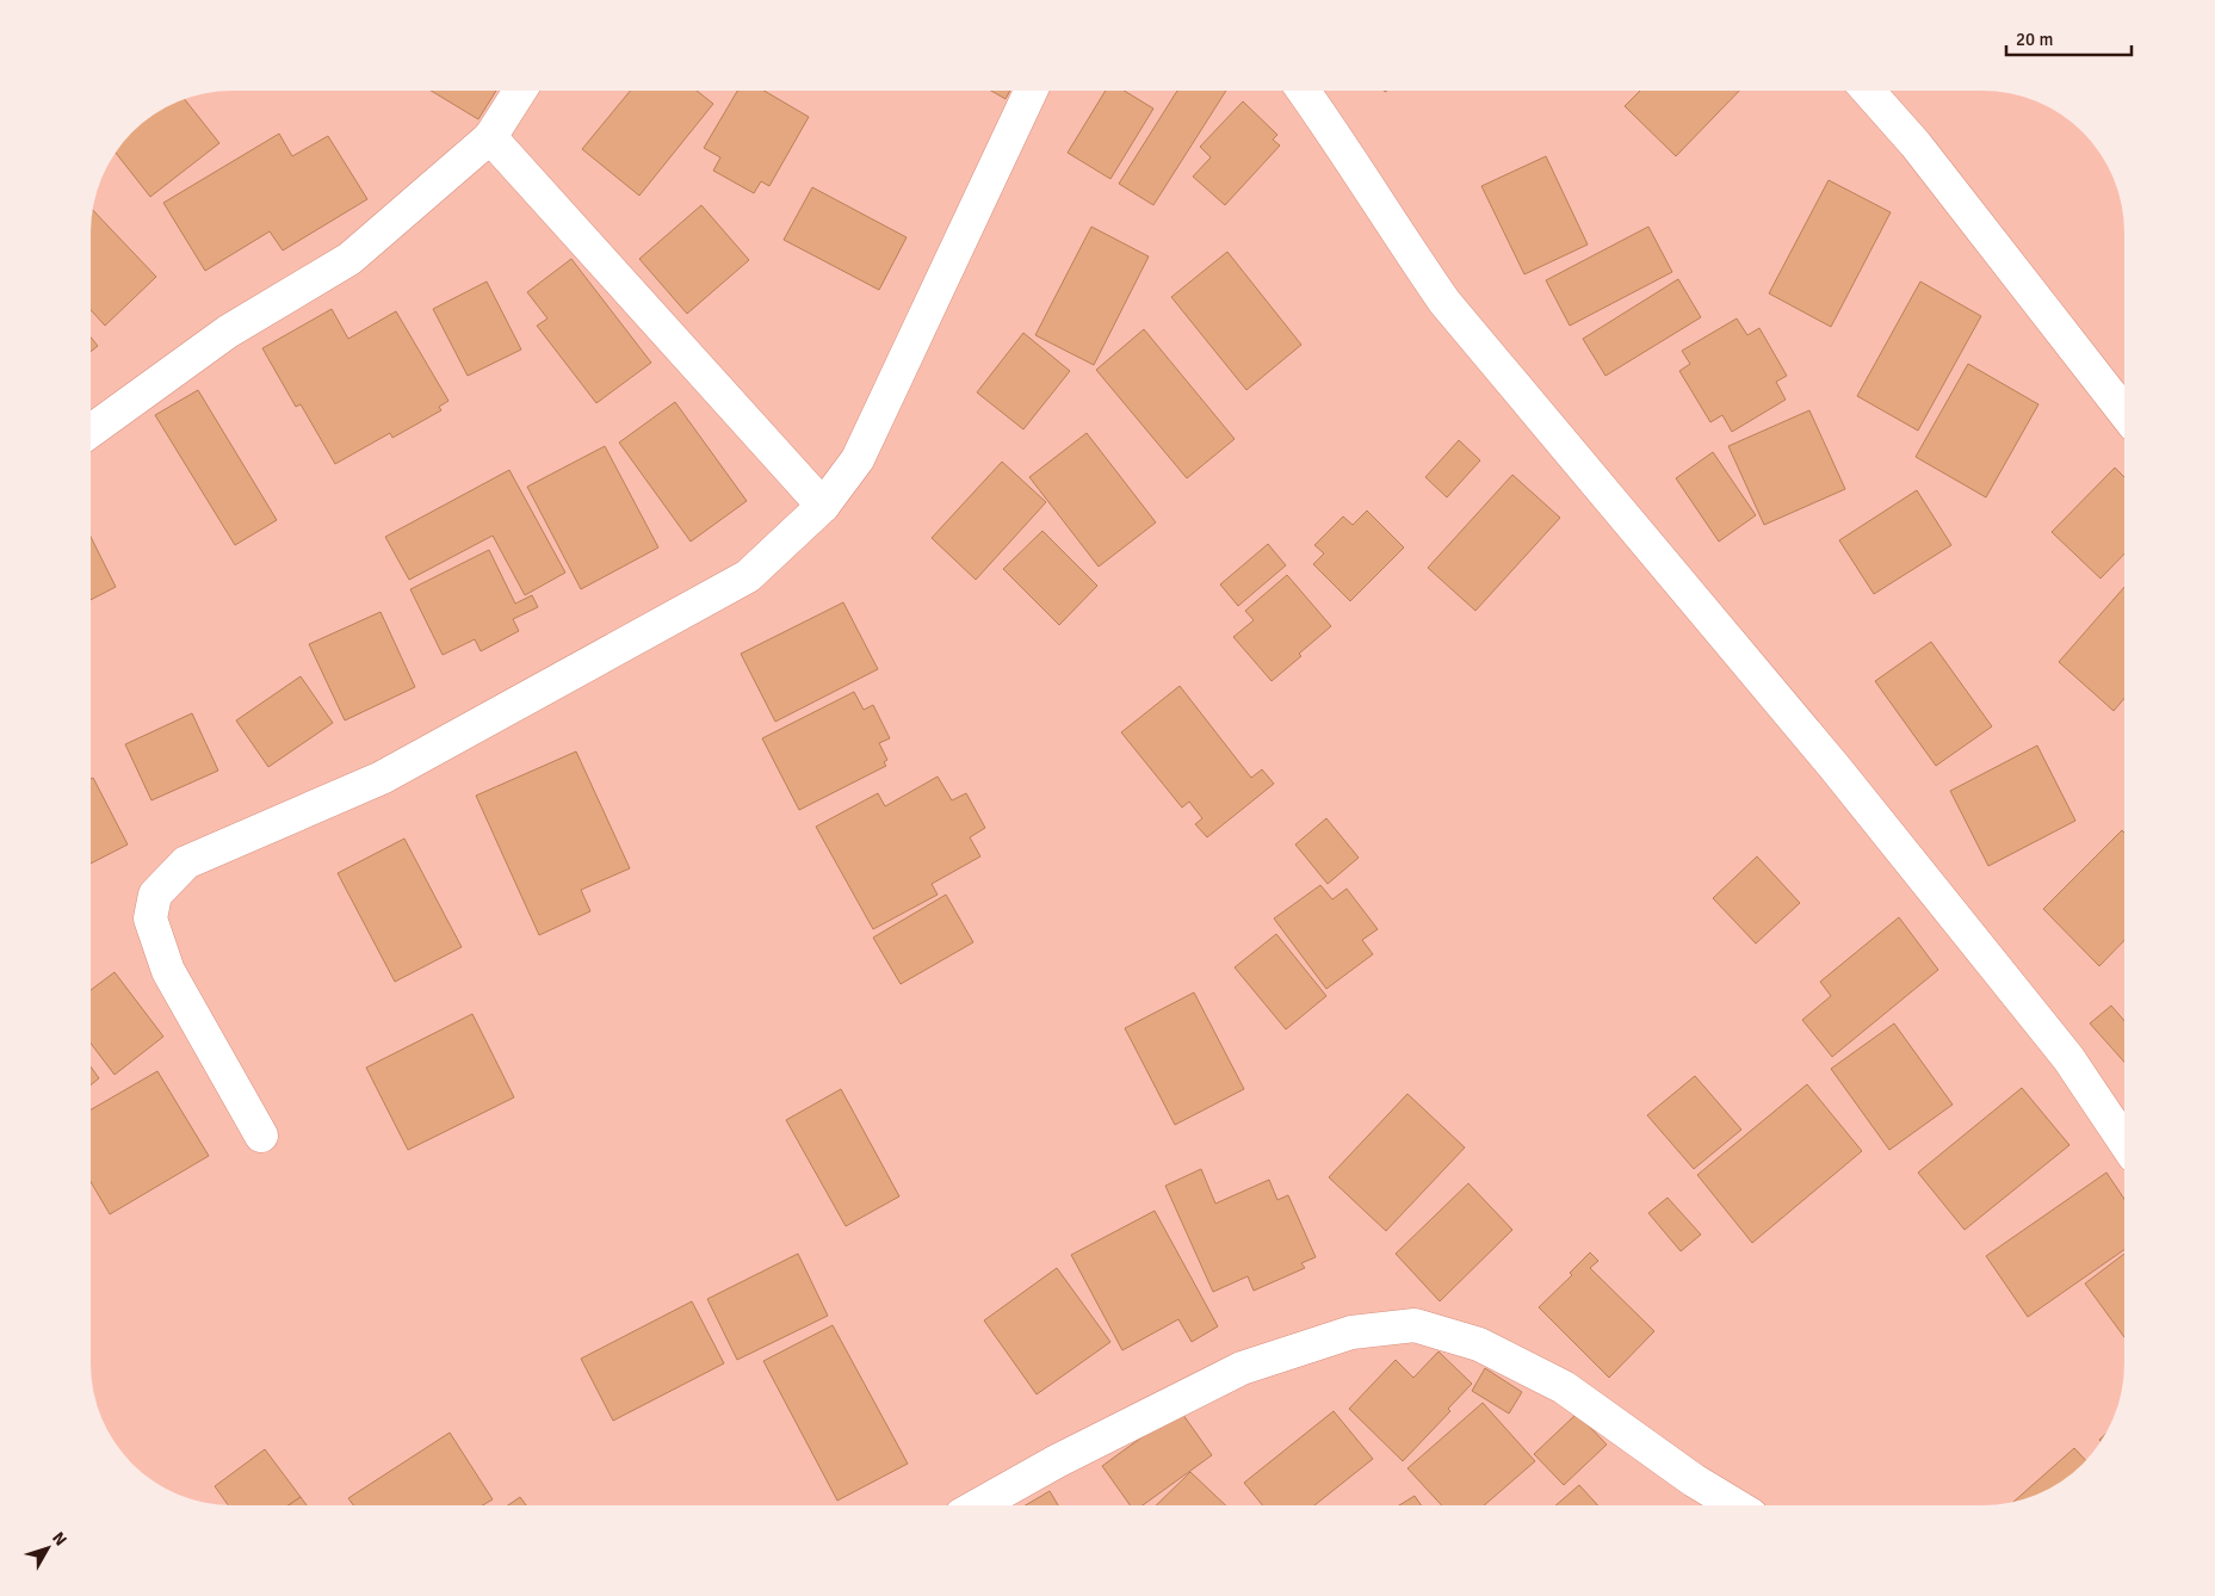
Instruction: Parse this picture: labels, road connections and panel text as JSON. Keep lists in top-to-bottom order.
{
  "scale_bar": "20 m",
  "north": "top right"
}
